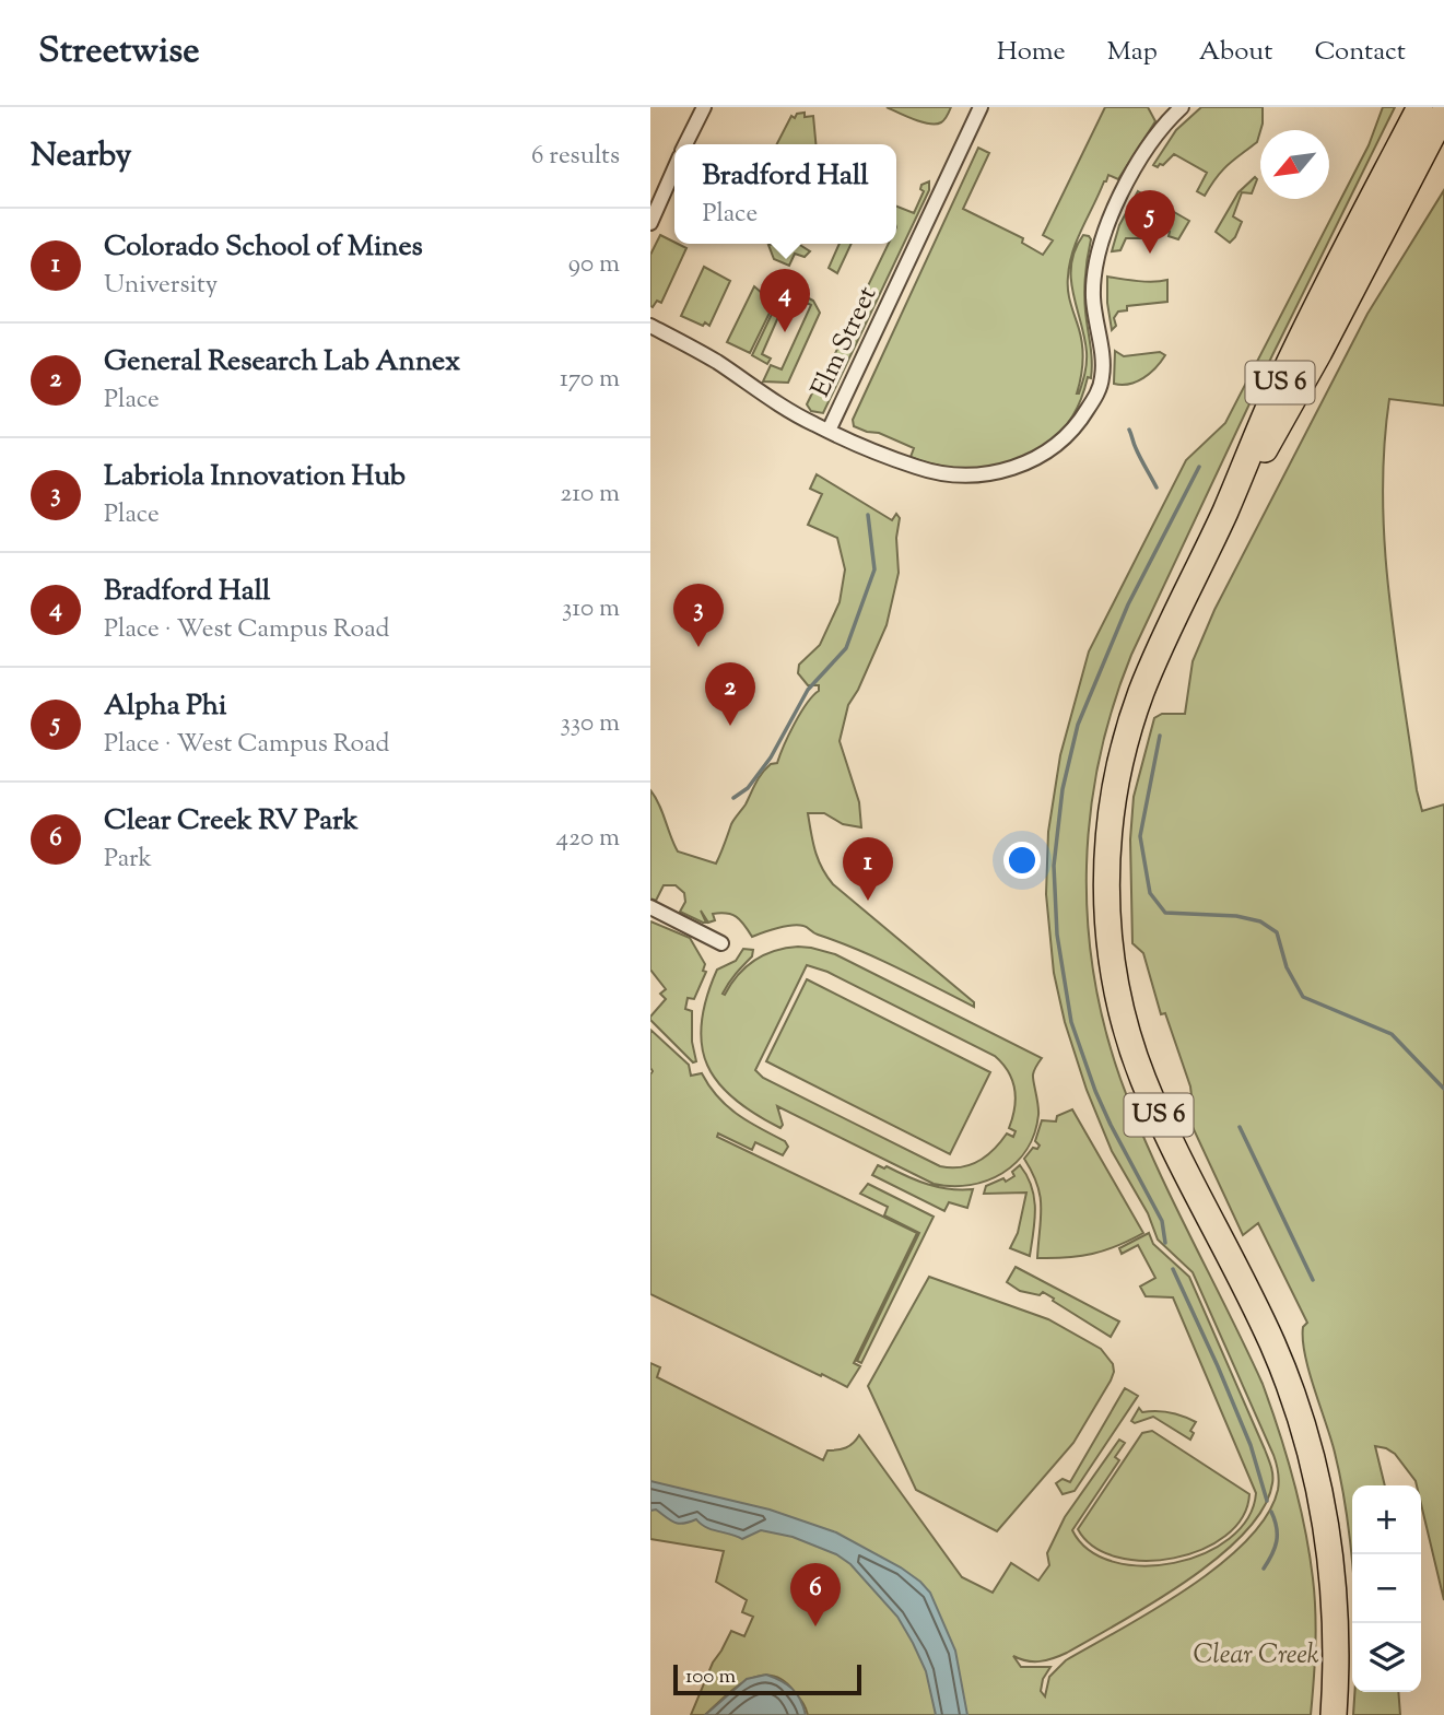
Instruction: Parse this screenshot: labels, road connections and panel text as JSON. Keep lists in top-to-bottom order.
{
  "streets": {
    "highway": ["US 6"],
    "street": ["Elm Street"]
  },
  "parks": ["Clear Creek"],
  "scale_bar": "100 m",
  "north": "bottom left",
  "page": {
    "header": "Streetwise",
    "nav": [
      "Home",
      "Map",
      "About",
      "Contact"
    ],
    "heading": ["Nearby", "6 results"],
    "popup": ["Bradford Hall", "Place"],
    "pins": [
      "5",
      "4",
      "3",
      "2",
      "1",
      "6"
    ],
    "list": [
      {
        "mark": "1",
        "name": "Colorado School of Mines",
        "note": "University",
        "value": "90 m"
      },
      {
        "mark": "2",
        "name": "General Research Lab Annex",
        "note": "Place",
        "value": "170 m"
      },
      {
        "mark": "3",
        "name": "Labriola Innovation Hub",
        "note": "Place",
        "value": "210 m"
      },
      {
        "mark": "4",
        "name": "Bradford Hall",
        "note": "Place · West Campus Road",
        "value": "310 m"
      },
      {
        "mark": "5",
        "name": "Alpha Phi",
        "note": "Place · West Campus Road",
        "value": "330 m"
      },
      {
        "mark": "6",
        "name": "Clear Creek RV Park",
        "note": "Park",
        "value": "420 m"
      }
    ],
    "map_buttons": ["+", "−"],
    "scale": "100 m"
  }
}
